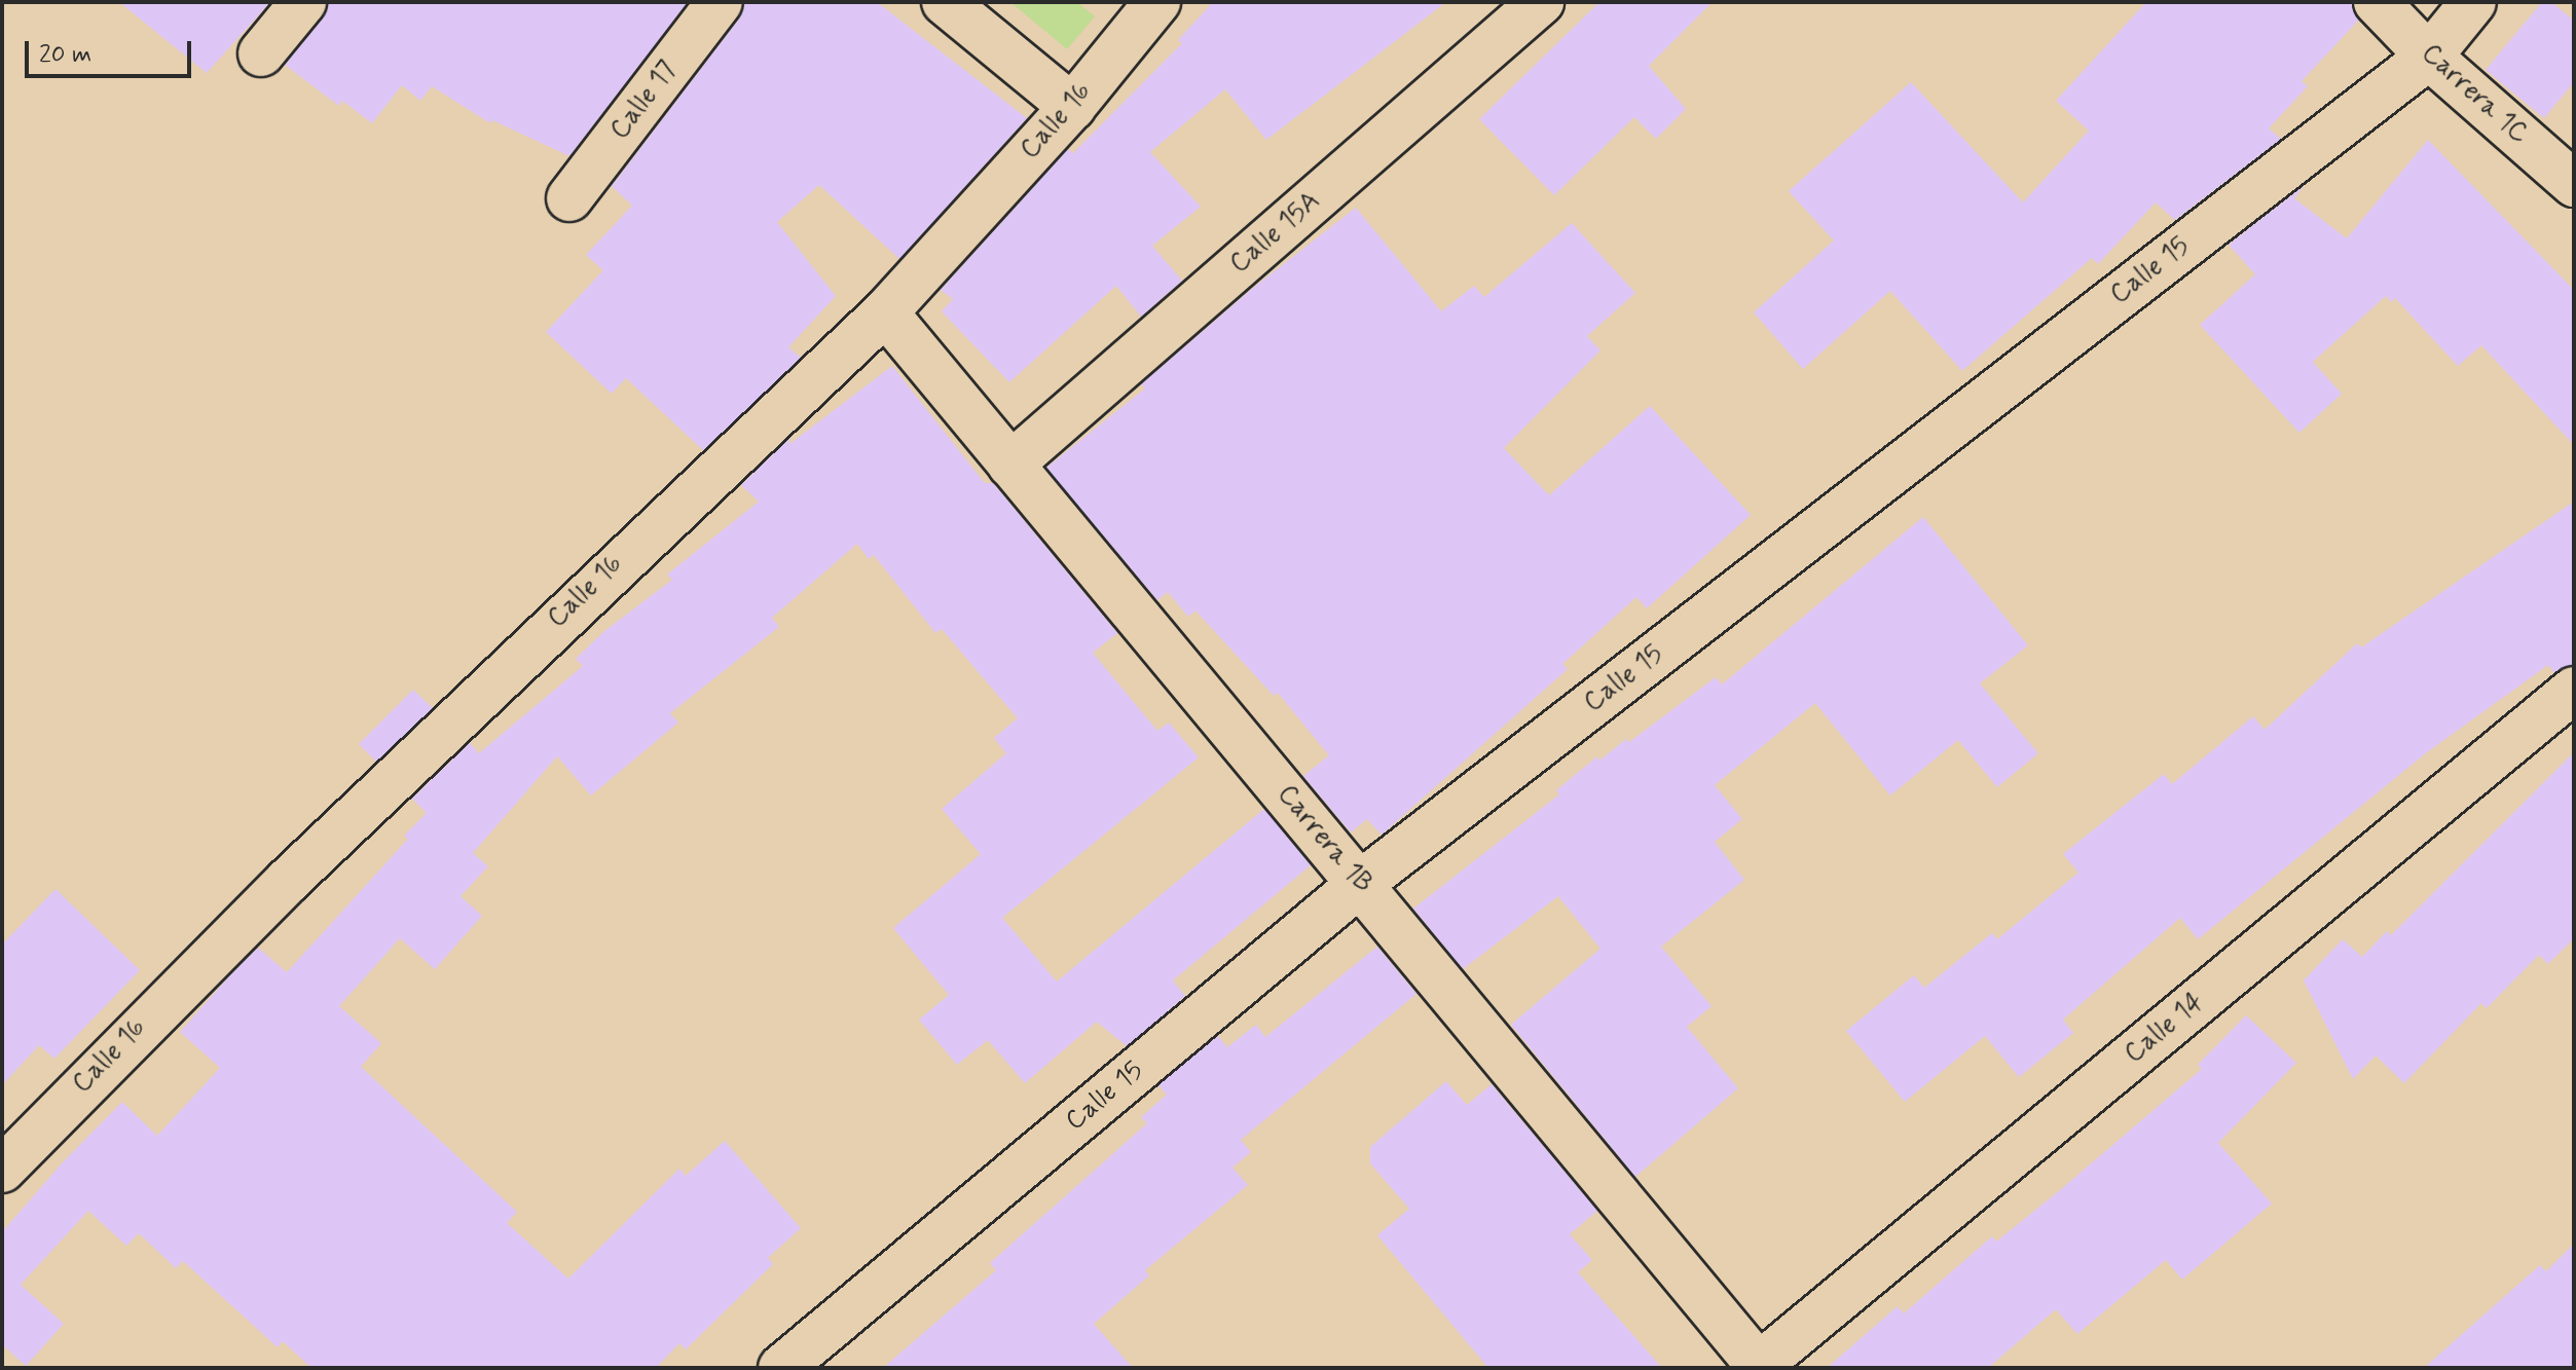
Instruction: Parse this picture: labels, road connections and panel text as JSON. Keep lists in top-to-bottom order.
{
  "streets": {
    "street": [
      "Carrera 1C",
      "Calle 17",
      "Calle 16",
      "Calle 15A",
      "Calle 15",
      "Carrera 1B",
      "Calle 14"
    ]
  },
  "crossings": [
    ["Carrera 1C", "Calle 15"],
    ["Calle 16", "Carrera 1B"],
    ["Calle 15A", "Carrera 1B"],
    ["Calle 15", "Carrera 1B"],
    ["Carrera 1B", "Calle 14"]
  ],
  "scale_bar": "20 m"
}
